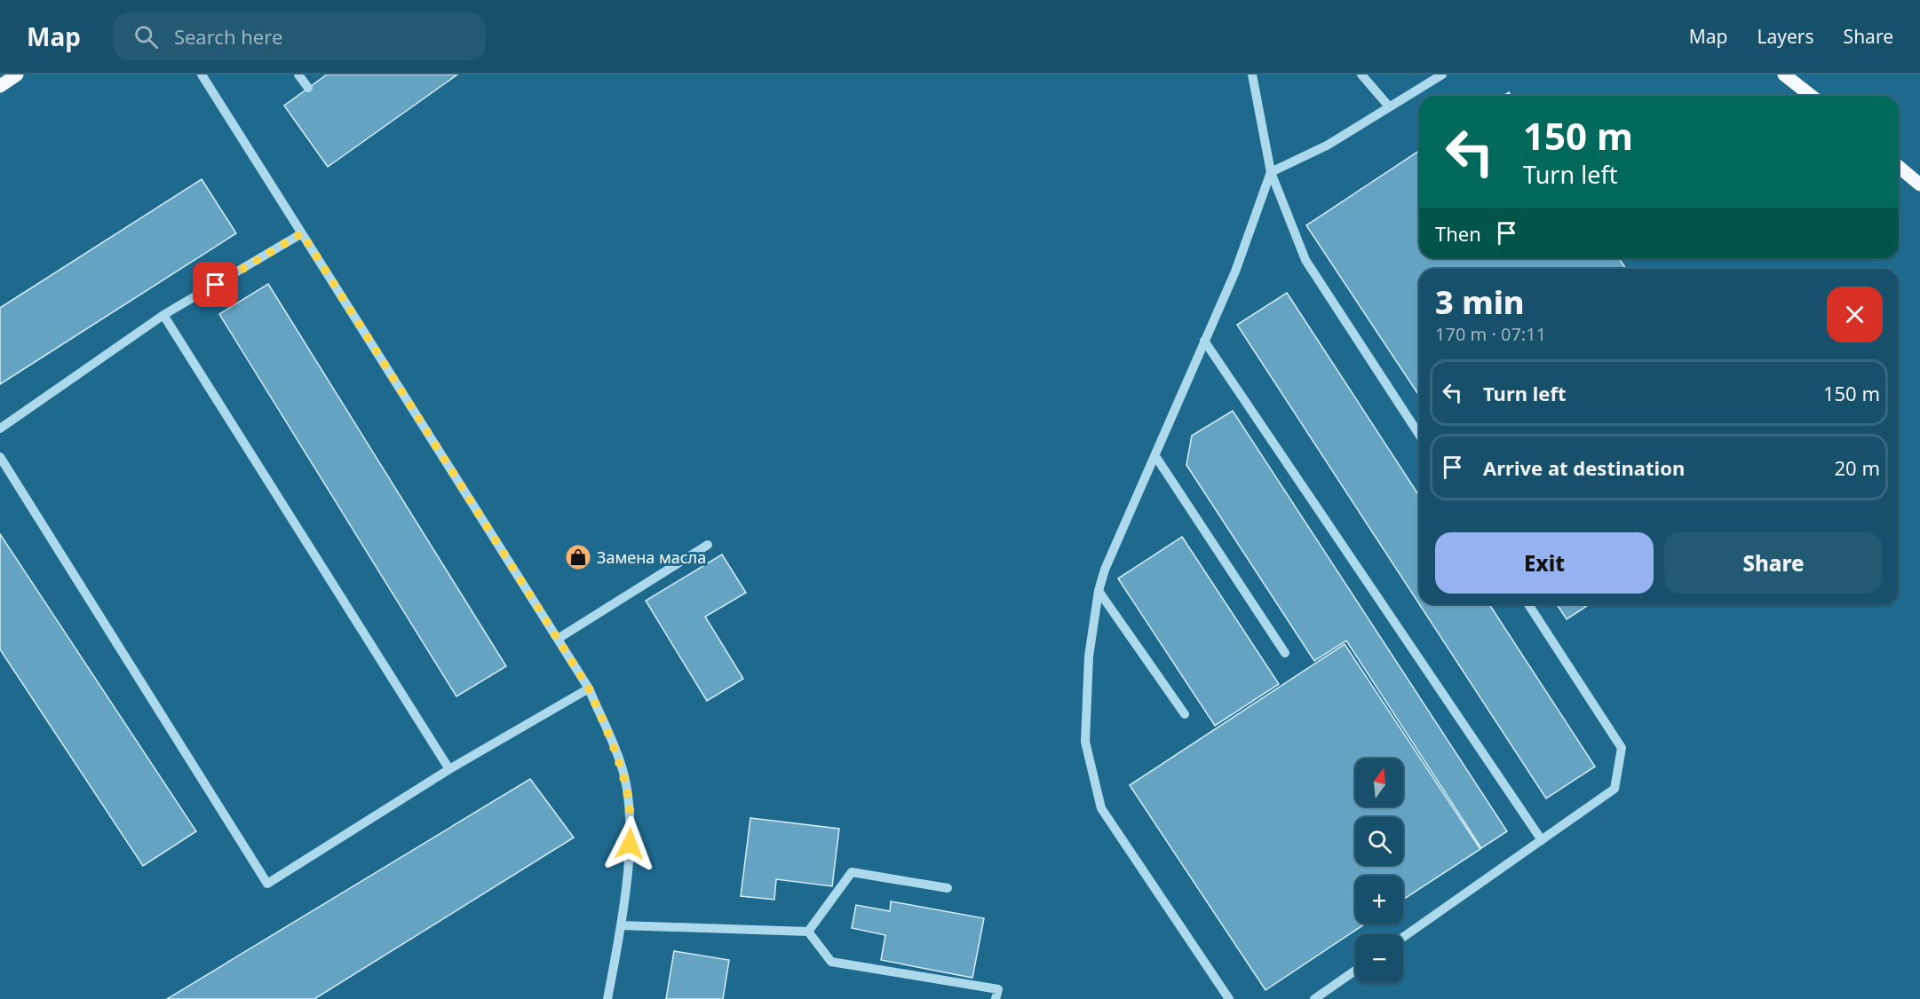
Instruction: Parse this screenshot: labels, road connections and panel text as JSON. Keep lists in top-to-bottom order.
{
  "places": {
    "shop": ["Замена масла"]
  },
  "north": "top",
  "page": {
    "header": "Map",
    "search": "Search here",
    "nav": ["Map", "Layers", "Share"],
    "turn": ["150 m", "Turn left"],
    "then": "Then",
    "heading": ["3 min", "170 m · 07:11"],
    "list": [
      {
        "name": "Turn left",
        "value": "150 m"
      },
      {
        "name": "Arrive at destination",
        "value": "20 m"
      }
    ],
    "buttons": ["Exit", "Share"],
    "map_buttons": ["+", "−"]
  }
}
